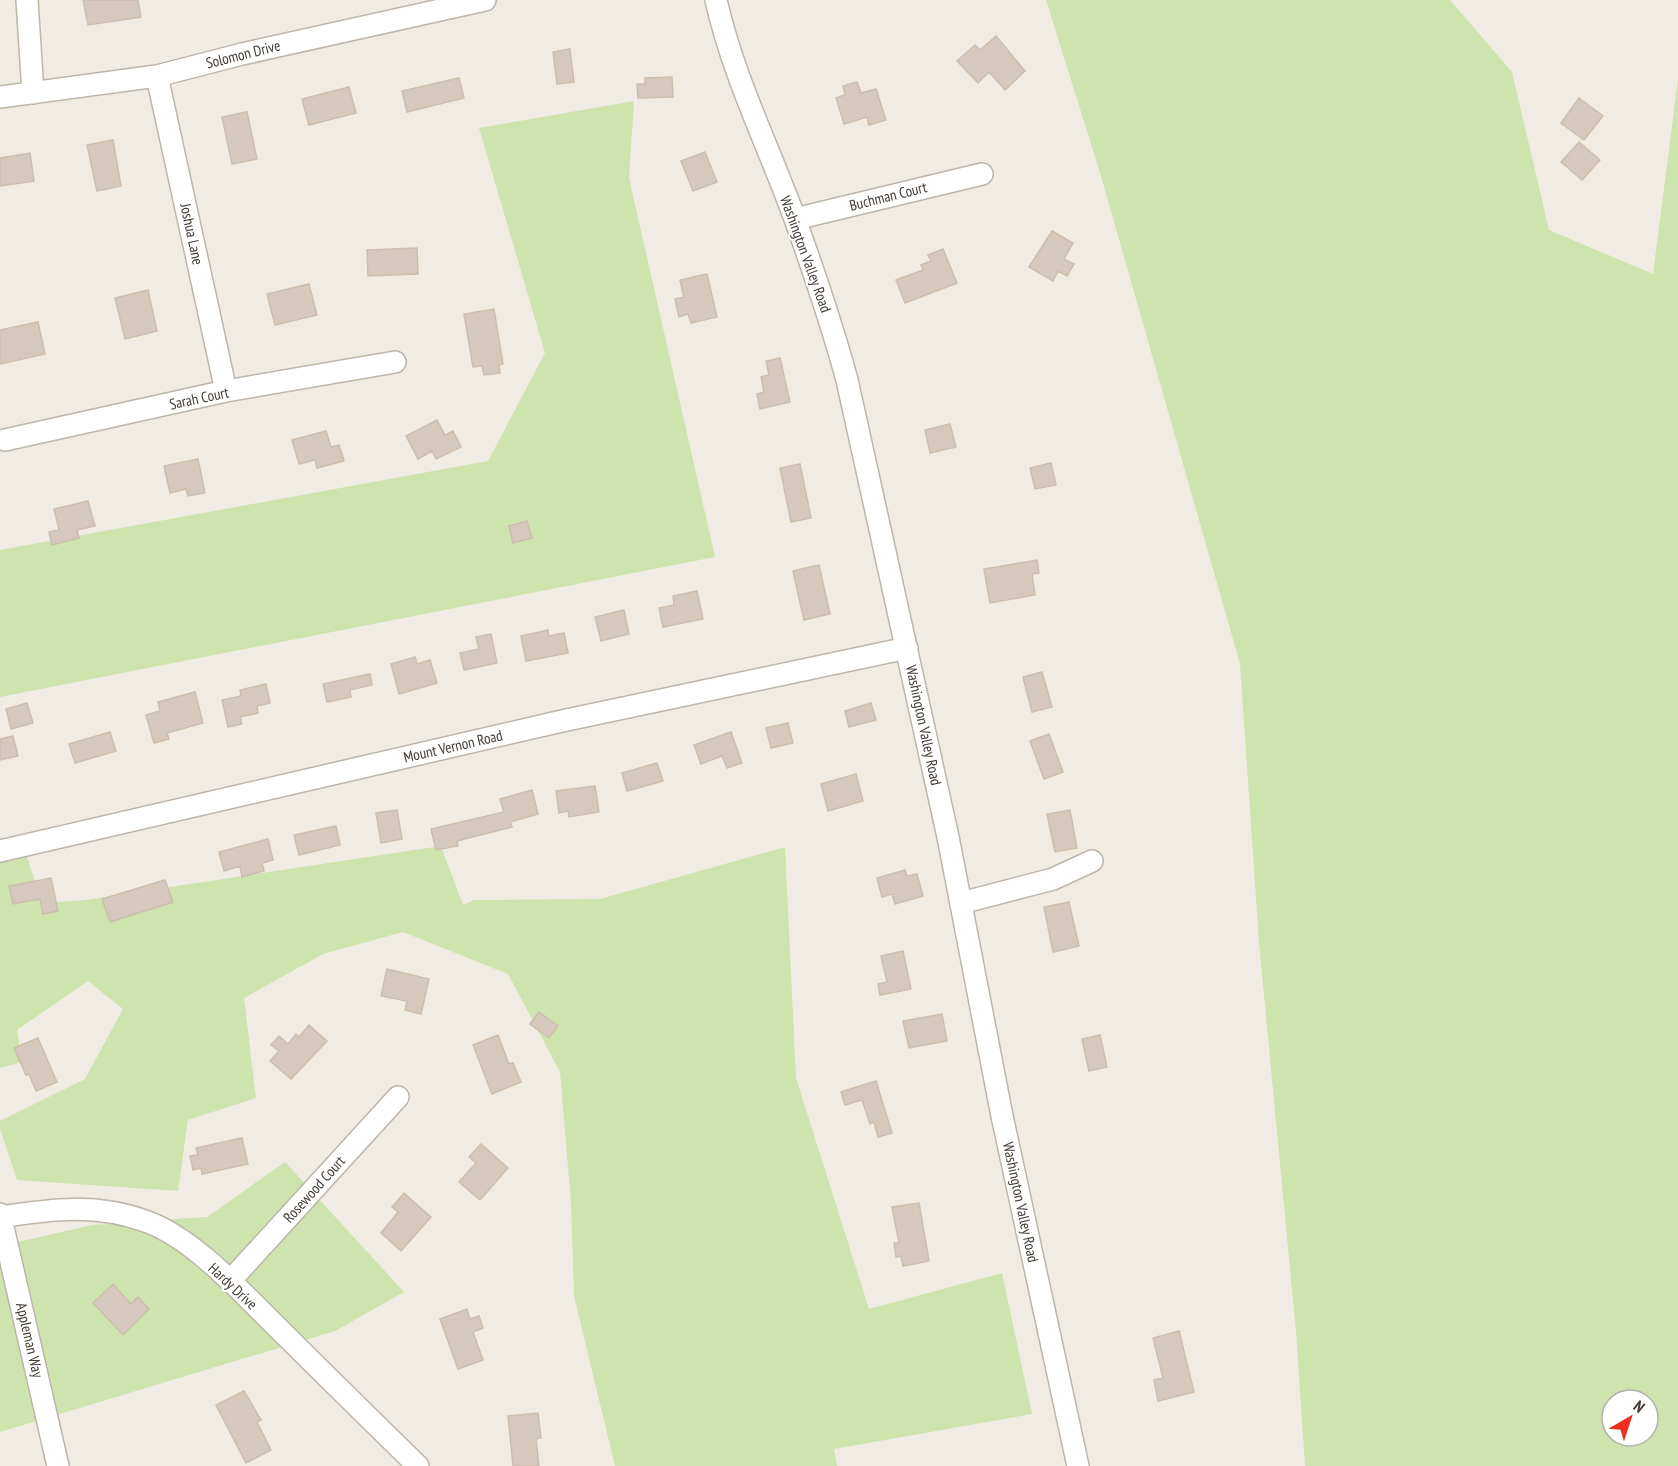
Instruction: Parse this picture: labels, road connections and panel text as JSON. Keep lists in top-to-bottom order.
{
  "streets": {
    "street": [
      "Solomon Drive",
      "Buchman Court",
      "Joshua Lane",
      "Washington Valley Road",
      "Sarah Court",
      "Mount Vernon Road",
      "Rosewood Court",
      "Hardy Drive",
      "Appleman Way"
    ]
  },
  "crossings": [
    ["Solomon Drive", "Joshua Lane"],
    ["Buchman Court", "Washington Valley Road"],
    ["Joshua Lane", "Sarah Court"],
    ["Washington Valley Road", "Mount Vernon Road"],
    ["Rosewood Court", "Hardy Drive"],
    ["Hardy Drive", "Appleman Way"]
  ],
  "north": "top right"
}
